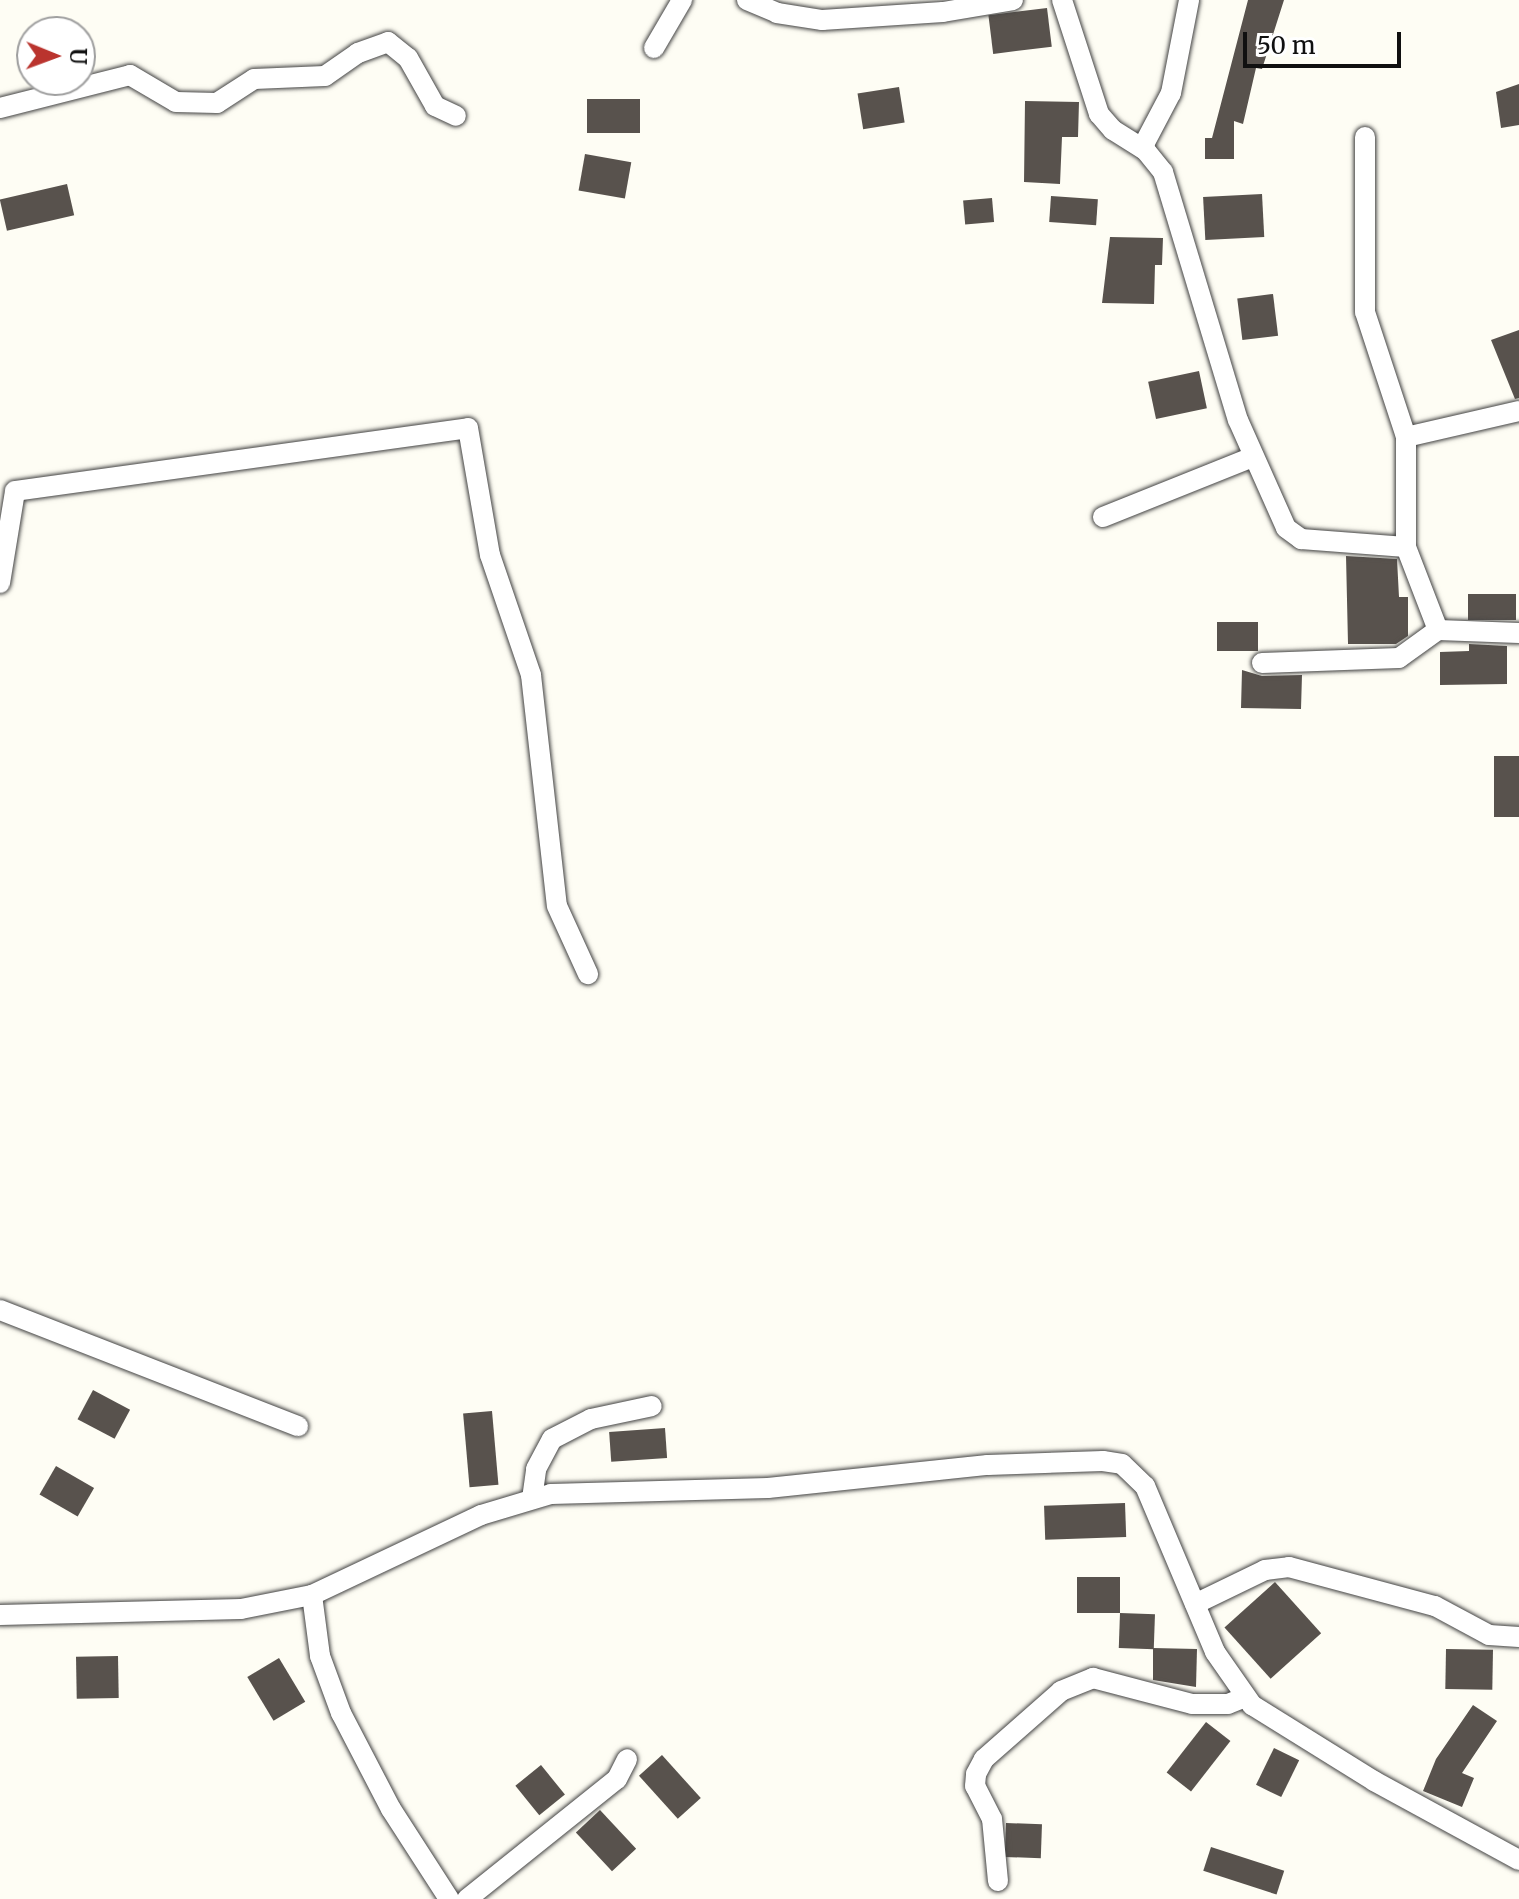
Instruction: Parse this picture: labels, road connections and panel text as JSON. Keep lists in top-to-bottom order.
{
  "scale_bar": "50 m",
  "north": "right"
}
